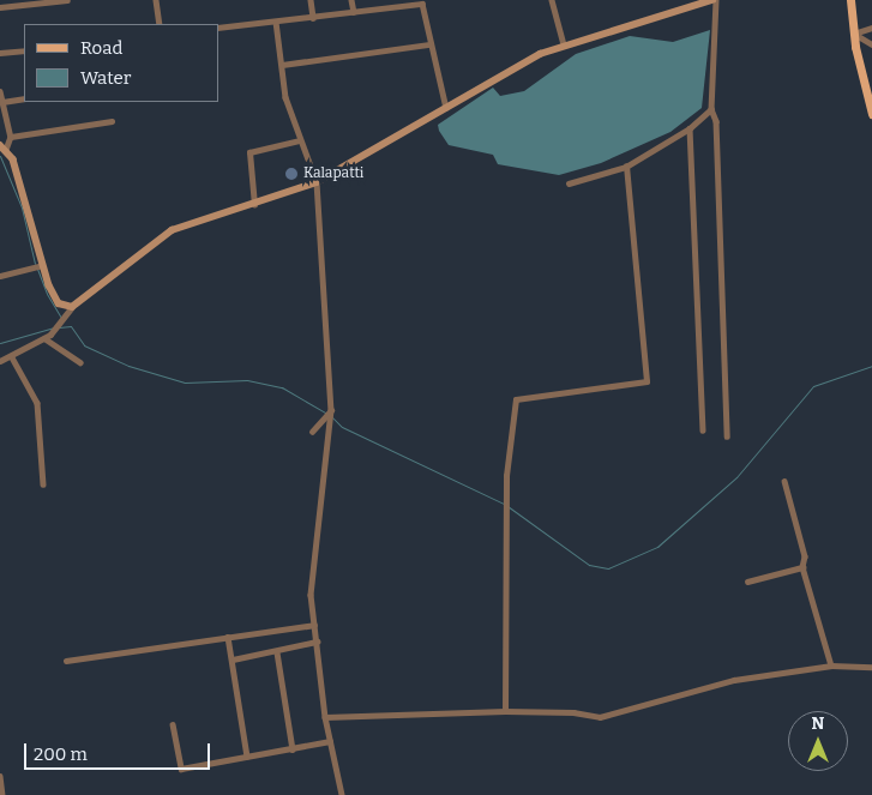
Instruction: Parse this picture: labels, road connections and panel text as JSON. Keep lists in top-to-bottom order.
{
  "places": ["Kalapatti"],
  "legend": ["Road", "Water"],
  "scale_bar": "200 m",
  "north": "top"
}
